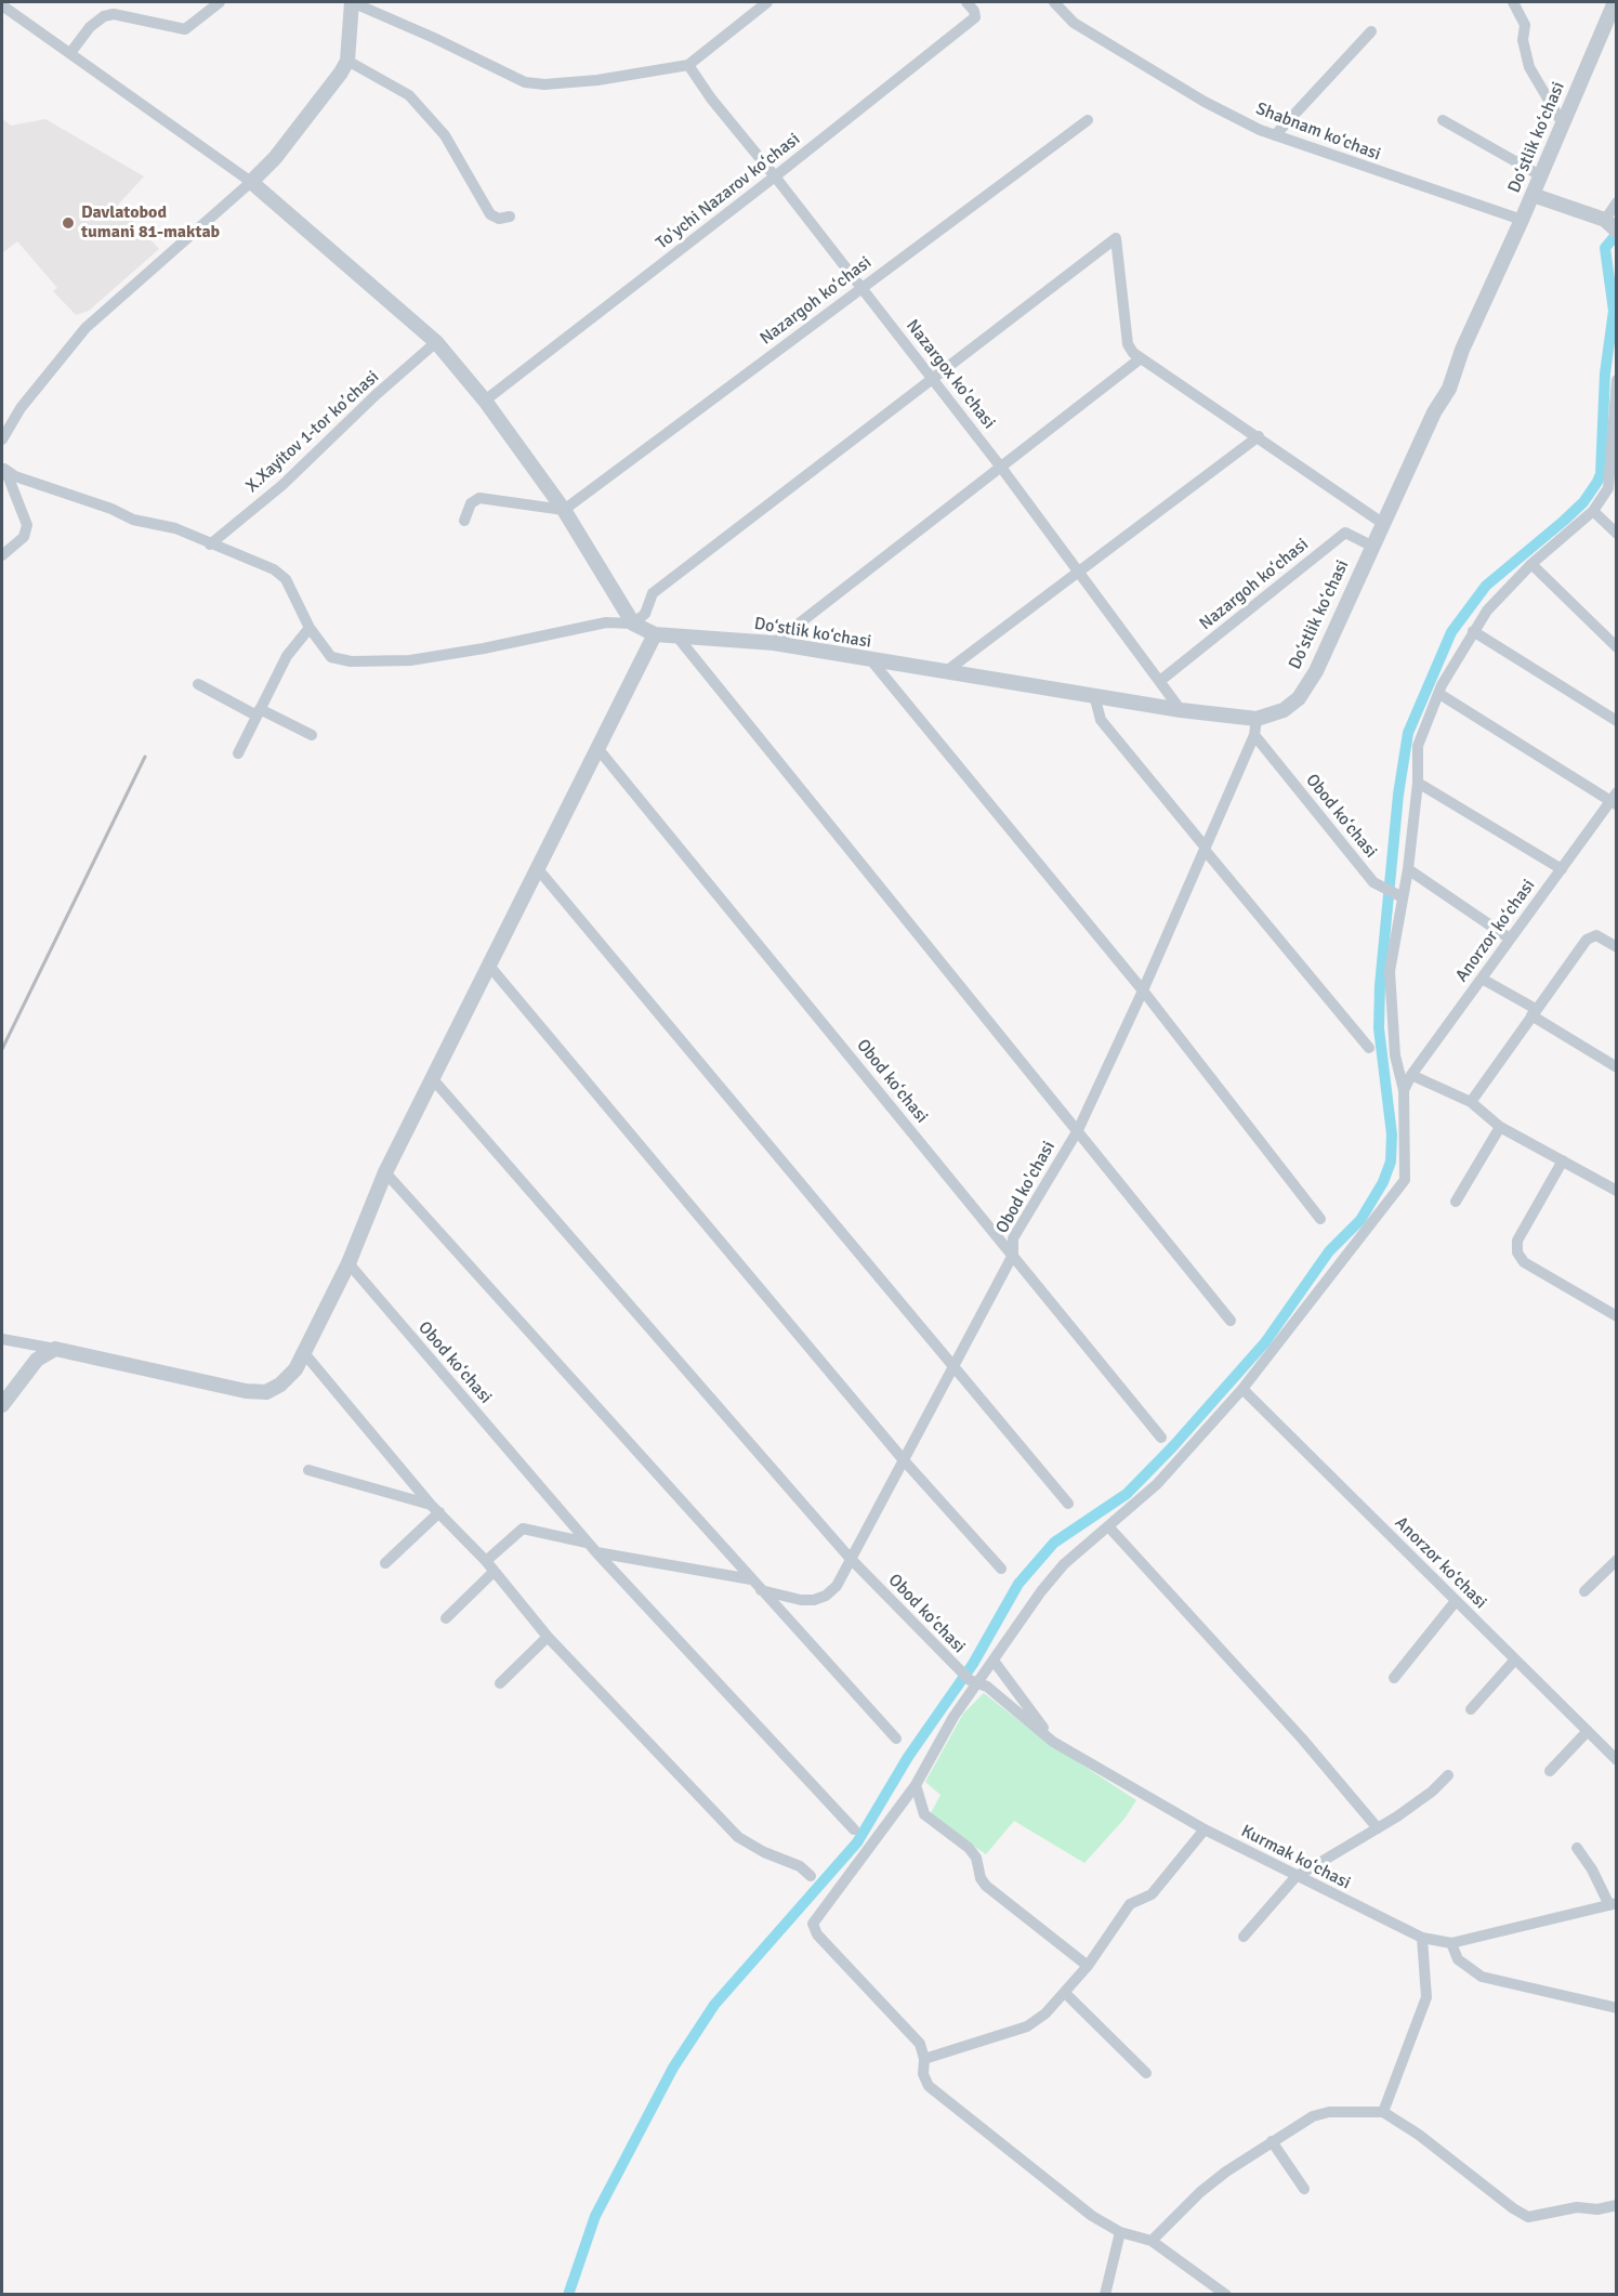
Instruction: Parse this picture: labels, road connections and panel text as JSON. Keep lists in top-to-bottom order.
{
  "streets": {
    "street": [
      "Shabnam koʻchasi",
      "Doʻstlik koʻchasi",
      "To'ychi Nazarov koʻchasi",
      "Nazargoh koʻchasi",
      "Nazargox ko'chasi",
      "X.Xayitov 1-tor koʼchasi",
      "Obod koʻchasi",
      "Anorzor koʻchasi",
      "Obod ko'chasi",
      "Kurmak koʻchasi"
    ]
  },
  "crossings": [
    ["Shabnam koʻchasi", "Doʻstlik koʻchasi"],
    ["Doʻstlik koʻchasi", "Nazargoh koʻchasi"],
    ["Doʻstlik koʻchasi", "Nazargox ko'chasi"],
    ["Doʻstlik koʻchasi", "Obod ko'chasi"],
    ["To'ychi Nazarov koʻchasi", "Nazargox ko'chasi"],
    ["Nazargoh koʻchasi", "Nazargox ko'chasi"],
    ["Obod koʻchasi", "Obod ko'chasi"],
    ["Obod koʻchasi", "Kurmak koʻchasi"]
  ],
  "places": ["Davlatobod tumani 81-maktab"]
}
